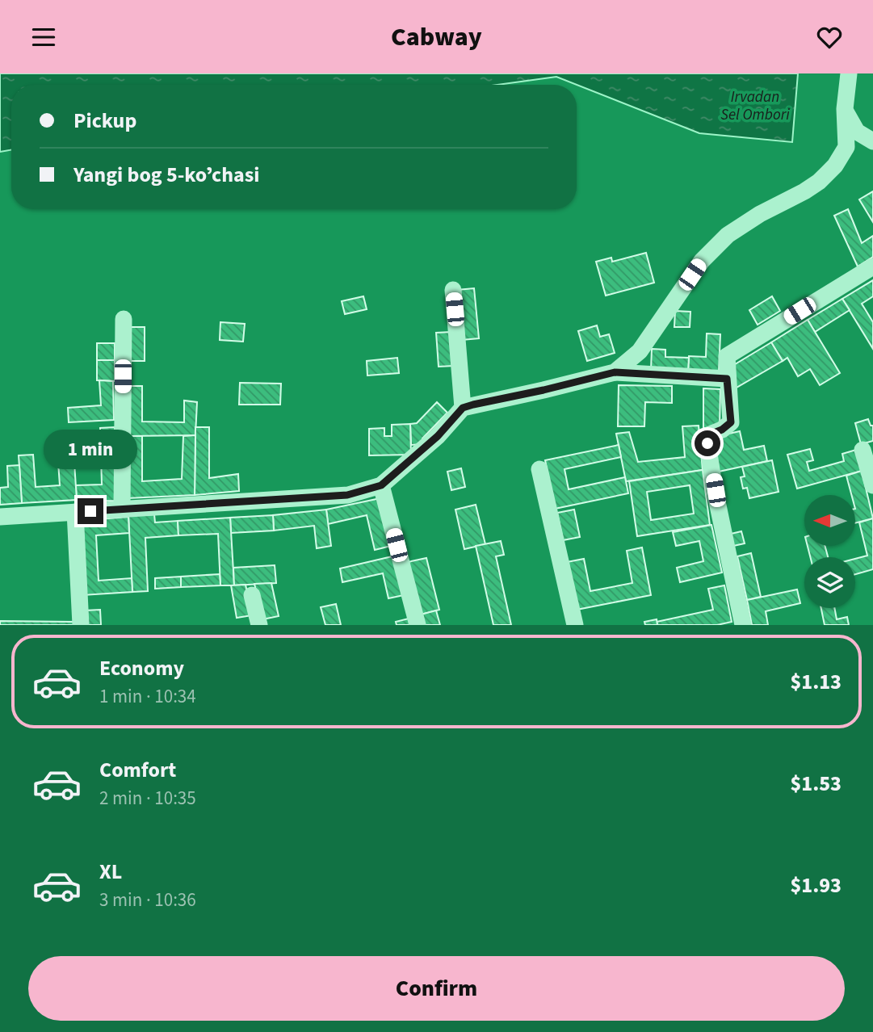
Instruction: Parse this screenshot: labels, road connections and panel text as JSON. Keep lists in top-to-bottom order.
{
  "water": ["Irvadan Sel Ombori"],
  "north": "left",
  "page": {
    "header": "Cabway",
    "banner": ["Pickup", "Yangi bog 5-koʼchasi"],
    "bubble": "1 min",
    "list": [
      {
        "name": "Economy",
        "note": "1 min · 10:34",
        "value": "$1.13"
      },
      {
        "name": "Comfort",
        "note": "2 min · 10:35",
        "value": "$1.53"
      },
      {
        "name": "XL",
        "note": "3 min · 10:36",
        "value": "$1.93"
      }
    ],
    "buttons": "Confirm"
  }
}
